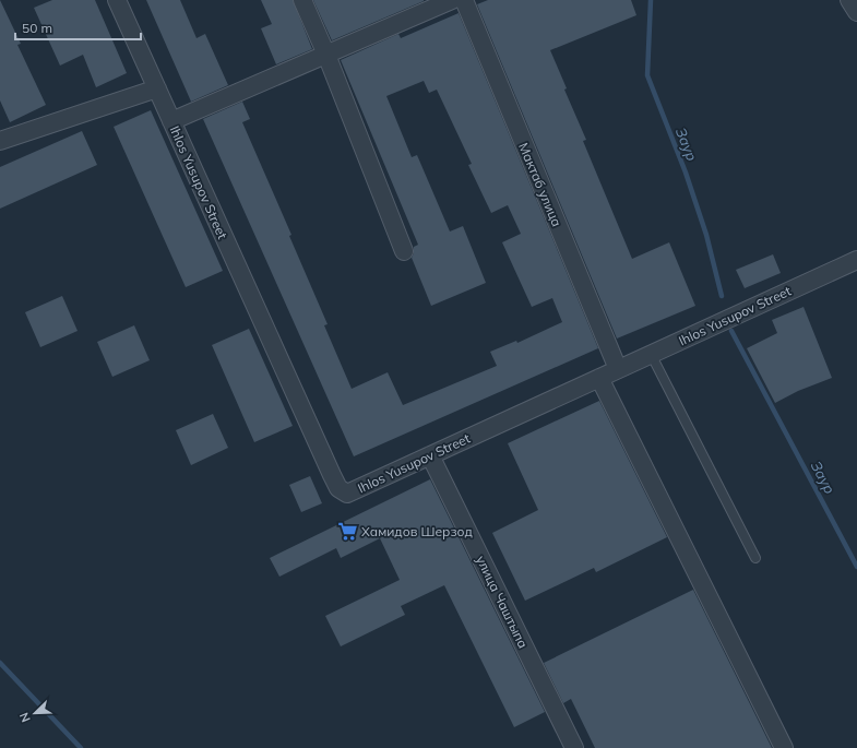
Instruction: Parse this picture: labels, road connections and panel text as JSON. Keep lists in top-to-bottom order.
{
  "streets": {
    "street": ["Ihlos Yusupov Street", "Мактаб улица", "улица Чаштыпа"]
  },
  "crossings": [
    ["Ihlos Yusupov Street", "Мактаб улица"],
    ["Ihlos Yusupov Street", "улица Чаштыпа"]
  ],
  "water": ["Заур"],
  "places": {
    "supermarket": ["Хамидов Шерзод"]
  },
  "scale_bar": "50 m",
  "north": "bottom left"
}
